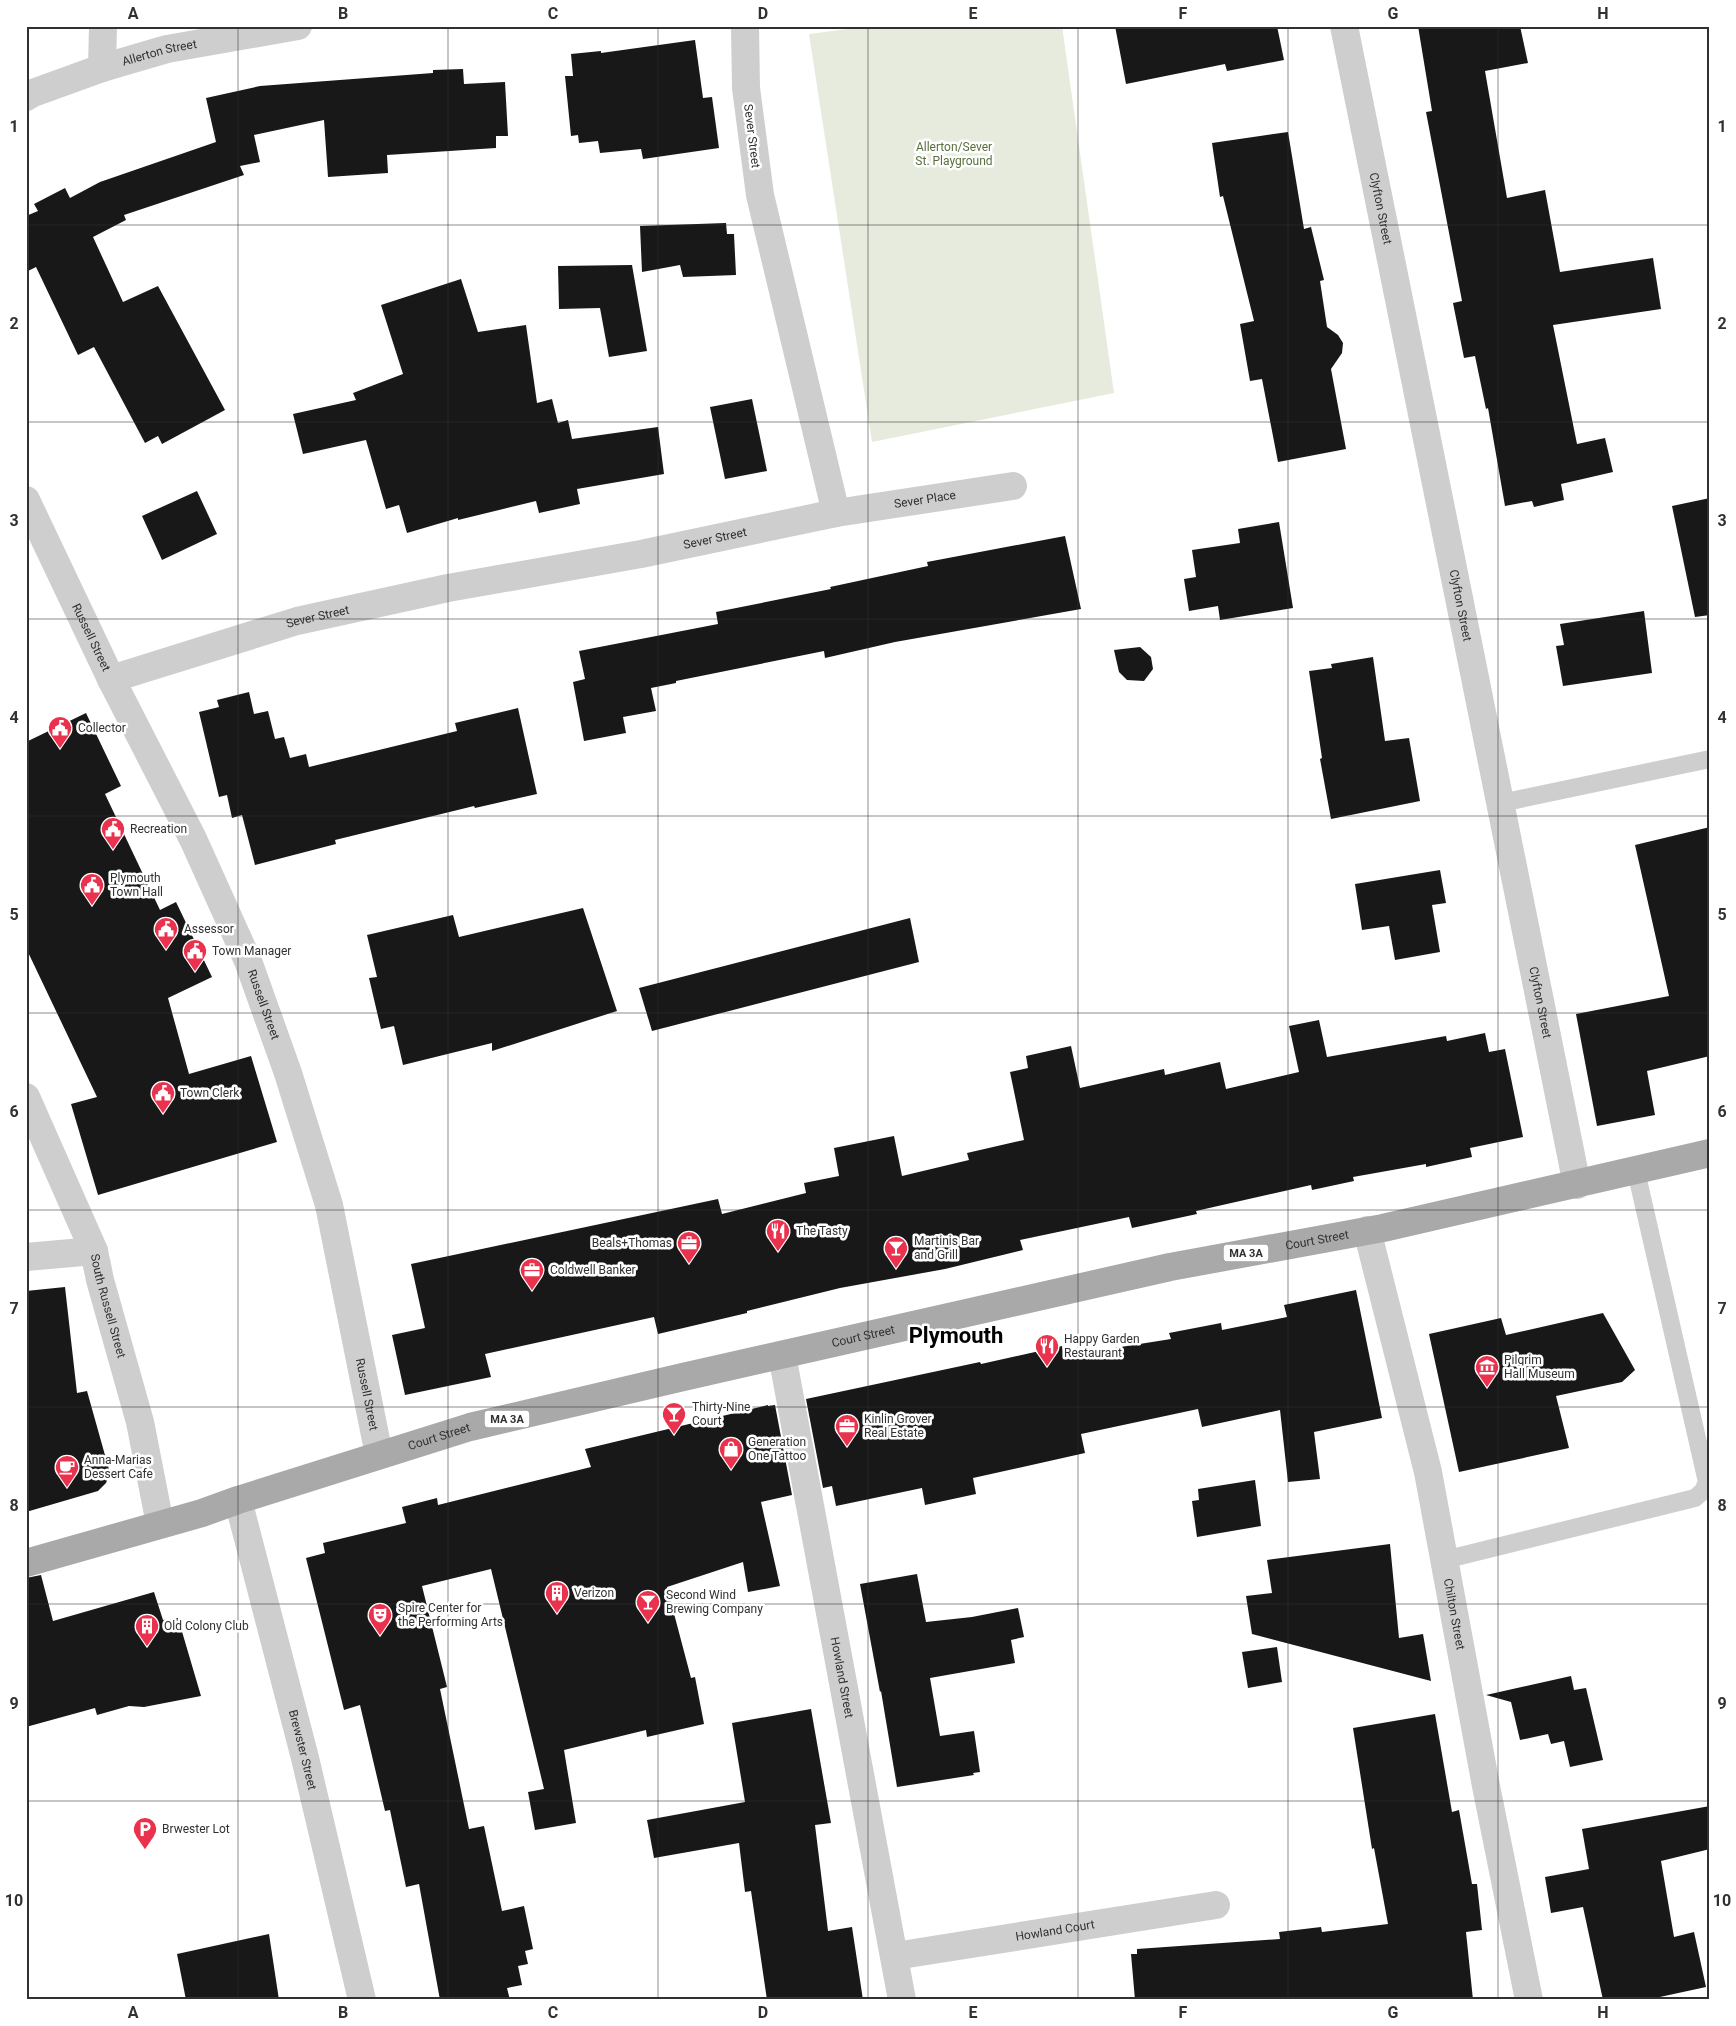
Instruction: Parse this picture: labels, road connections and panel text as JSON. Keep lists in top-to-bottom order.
{
  "streets": {
    "main road": ["Court Street", "MA 3A"],
    "street": [
      "Allerton Street",
      "Sever Street",
      "Clyfton Street",
      "Sever Place",
      "Russell Street",
      "South Russell Street",
      "Chilton Street",
      "Howland Street",
      "Brewster Street",
      "Howland Court"
    ]
  },
  "crossings": [
    ["Sever Street", "Sever Place"],
    ["Sever Street", "Russell Street"],
    ["Clyfton Street", "Court Street"],
    ["Russell Street", "Court Street"],
    ["Court Street", "South Russell Street"],
    ["Court Street", "Chilton Street"],
    ["Court Street", "Howland Street"],
    ["Court Street", "Brewster Street"],
    ["Howland Street", "Howland Court"]
  ],
  "districts": ["Plymouth"],
  "parks": ["Allerton/Sever St. Playground"],
  "places": {
    "public building": [
      "Collector",
      "Recreation",
      "Plymouth Town Hall",
      "Assessor",
      "Town Manager",
      "Town Clerk"
    ],
    "restaurant": ["The Tasty", "Happy Garden Restaurant"],
    "office": ["Beals+Thomas", "Coldwell Banker", "Kinlin Grover Real Estate"],
    "bar": ["Martinis Bar and Grill", "Thirty-Nine Court", "Second Wind Brewing Company"],
    "museum": ["Pilgrim Hall Museum"],
    "shop": ["Generation One Tattoo"],
    "cafe": ["Anna-Marias Dessert Cafe"],
    "building": ["Verizon", "Old Colony Club"],
    "theatre": ["Spire Center for the Performing Arts"],
    "parking": ["Brwester Lot"]
  },
  "grid": {
    "columns": [
      "A",
      "B",
      "C",
      "D",
      "E",
      "F",
      "G",
      "H"
    ],
    "rows": [
      "1",
      "2",
      "3",
      "4",
      "5",
      "6",
      "7",
      "8",
      "9",
      "10"
    ]
  }
}
